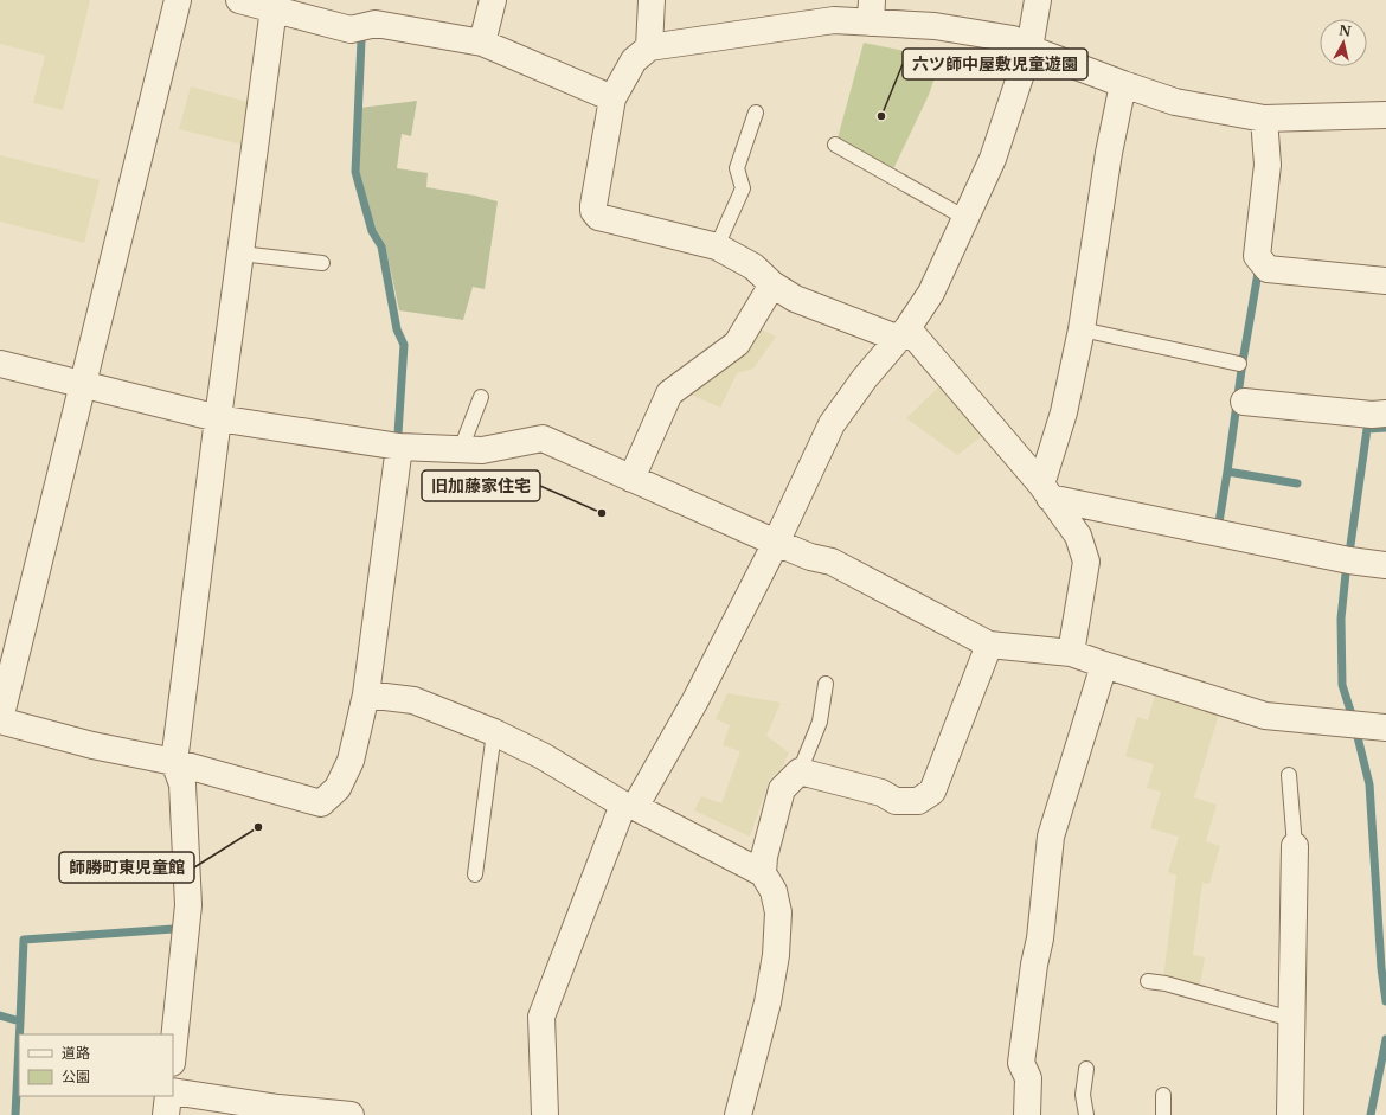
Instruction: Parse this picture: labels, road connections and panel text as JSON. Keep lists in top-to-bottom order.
{
  "places": ["六ツ師中屋敷児童遊園", "旧加藤家住宅", "師勝町東児童館"],
  "legend": ["道路", "公園"],
  "north": "top"
}
